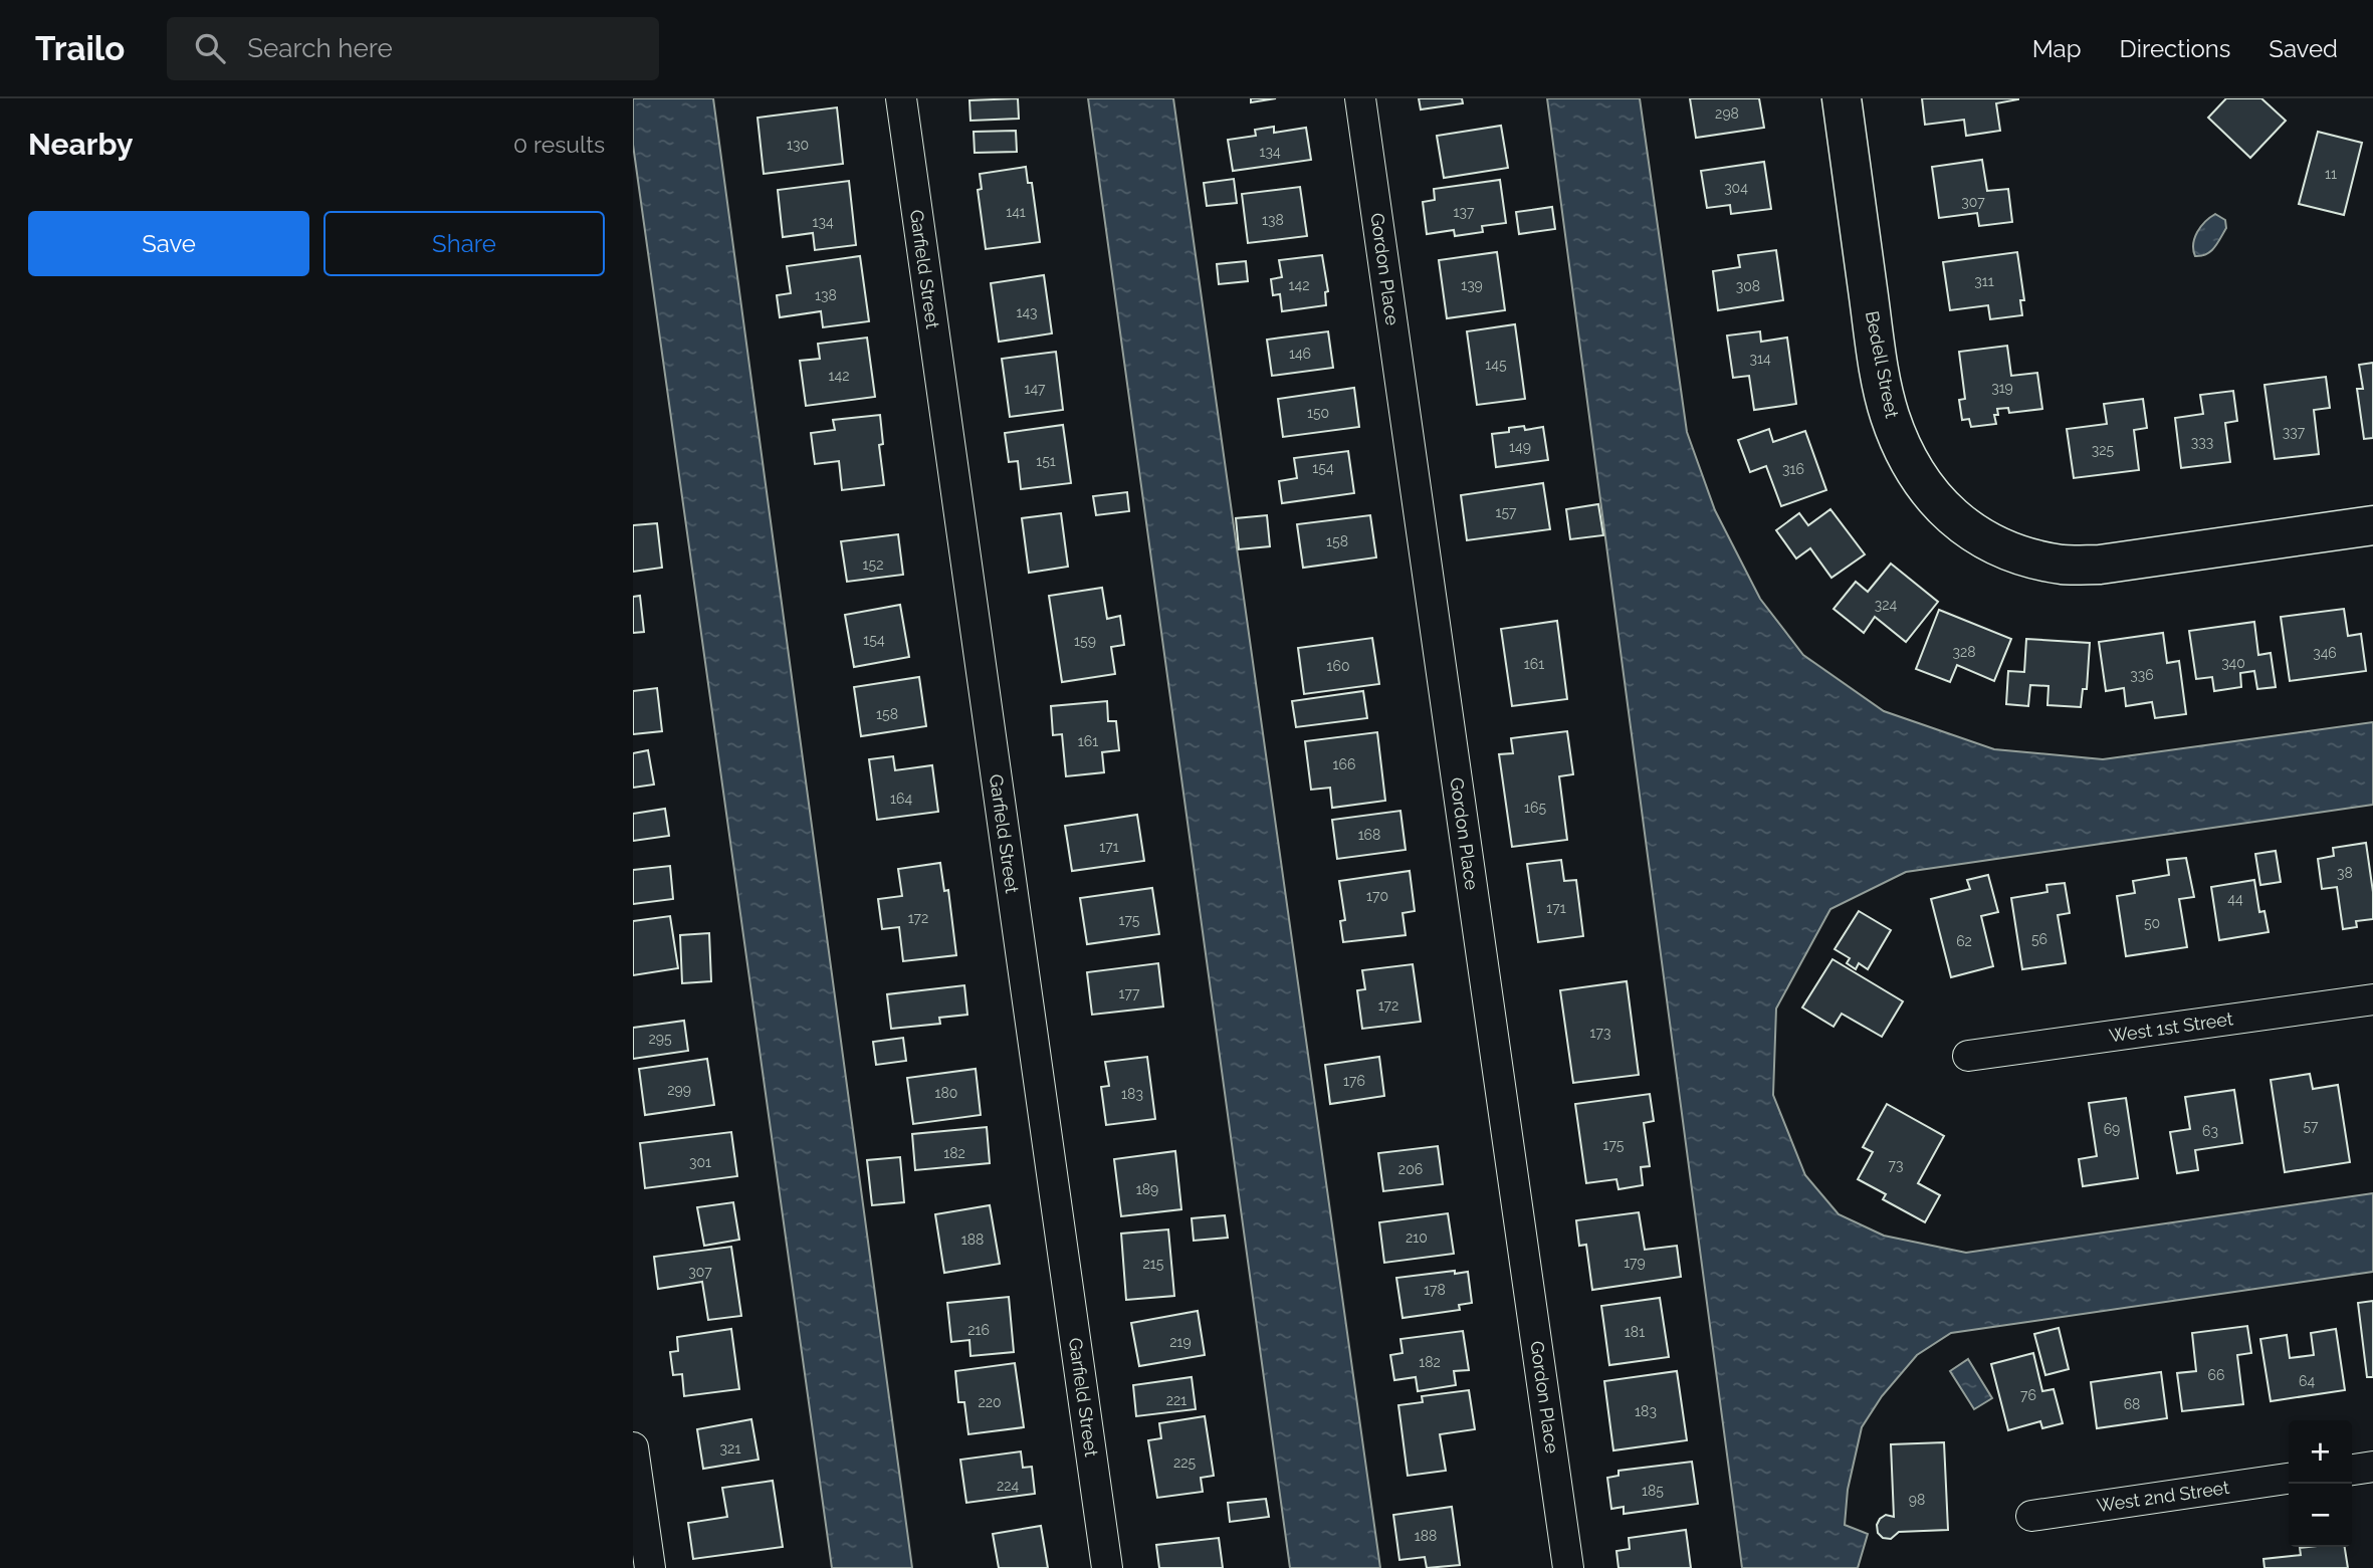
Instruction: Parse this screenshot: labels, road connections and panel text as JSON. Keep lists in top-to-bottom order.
{
  "streets": {
    "street": [
      "Garfield Street",
      "Gordon Place",
      "Bedell Street",
      "West 1st Street",
      "West 2nd Street"
    ]
  },
  "house_numbers": [
    "298",
    "130",
    "134",
    "11",
    "304",
    "307",
    "141",
    "137",
    "138",
    "134",
    "311",
    "142",
    "139",
    "308",
    "138",
    "143",
    "146",
    "314",
    "145",
    "142",
    "319",
    "147",
    "150",
    "337",
    "333",
    "149",
    "325",
    "151",
    "154",
    "316",
    "157",
    "158",
    "152",
    "324",
    "154",
    "159",
    "328",
    "346",
    "340",
    "161",
    "160",
    "336",
    "158",
    "161",
    "166",
    "164",
    "165",
    "168",
    "171",
    "38",
    "170",
    "44",
    "171",
    "172",
    "175",
    "50",
    "56",
    "62",
    "177",
    "172",
    "173",
    "295",
    "176",
    "299",
    "180",
    "183",
    "57",
    "69",
    "63",
    "175",
    "182",
    "301",
    "73",
    "206",
    "189",
    "210",
    "188",
    "179",
    "215",
    "307",
    "178",
    "216",
    "181",
    "219",
    "182",
    "66",
    "64",
    "76",
    "221",
    "220",
    "68",
    "183",
    "321",
    "225",
    "224",
    "185",
    "98",
    "188"
  ],
  "page": {
    "header": "Trailo",
    "search": "Search here",
    "nav": ["Map", "Directions", "Saved"],
    "heading": ["Nearby", "0 results"],
    "buttons": ["Save", "Share"],
    "map_buttons": ["+", "−"]
  }
}
